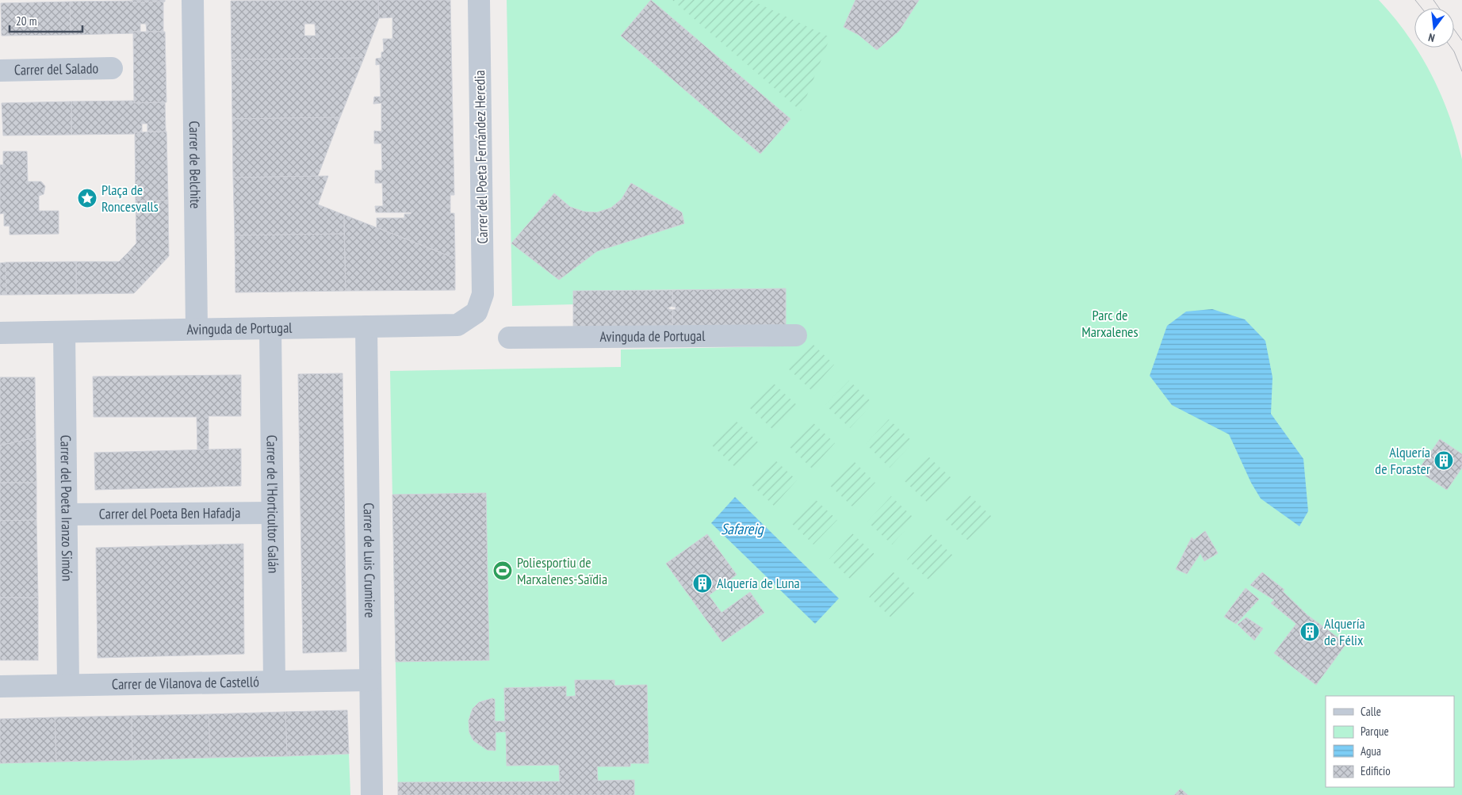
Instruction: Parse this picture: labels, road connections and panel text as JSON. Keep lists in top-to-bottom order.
{
  "streets": {
    "street": [
      "Carrer del Salado",
      "Carrer del Poeta Fernández Heredia",
      "Carrer de Belchite",
      "Avinguda de Portugal",
      "Carrer de l'Horticultor Galán",
      "Carrer del Poeta Iranzo Simón",
      "Carrer del Poeta Ben Hafadja",
      "Carrer de Luis Crumiere",
      "Carrer de Vilanova de Castelló"
    ]
  },
  "crossings": [
    ["Carrer del Poeta Fernández Heredia", "Avinguda de Portugal"],
    ["Carrer de Belchite", "Avinguda de Portugal"],
    ["Avinguda de Portugal", "Carrer de l'Horticultor Galán"],
    ["Avinguda de Portugal", "Carrer del Poeta Iranzo Simón"],
    ["Avinguda de Portugal", "Carrer de Luis Crumiere"],
    ["Carrer de l'Horticultor Galán", "Carrer del Poeta Ben Hafadja"],
    ["Carrer de l'Horticultor Galán", "Carrer de Vilanova de Castelló"],
    ["Carrer del Poeta Iranzo Simón", "Carrer del Poeta Ben Hafadja"],
    ["Carrer del Poeta Iranzo Simón", "Carrer de Vilanova de Castelló"],
    ["Carrer de Luis Crumiere", "Carrer de Vilanova de Castelló"]
  ],
  "water": ["Safareig"],
  "parks": ["Parc de Marxalenes"],
  "places": {
    "place": ["Plaça de Roncesvalls"],
    "building": ["Alquería de Foraster", "Alquería de Luna", "Alquería de Félix"],
    "sports": ["Poliesportiu de Marxalenes-Saïdia"]
  },
  "legend": [
    "Calle",
    "Parque",
    "Agua",
    "Edificio"
  ],
  "scale_bar": "20 m",
  "north": "bottom"
}
